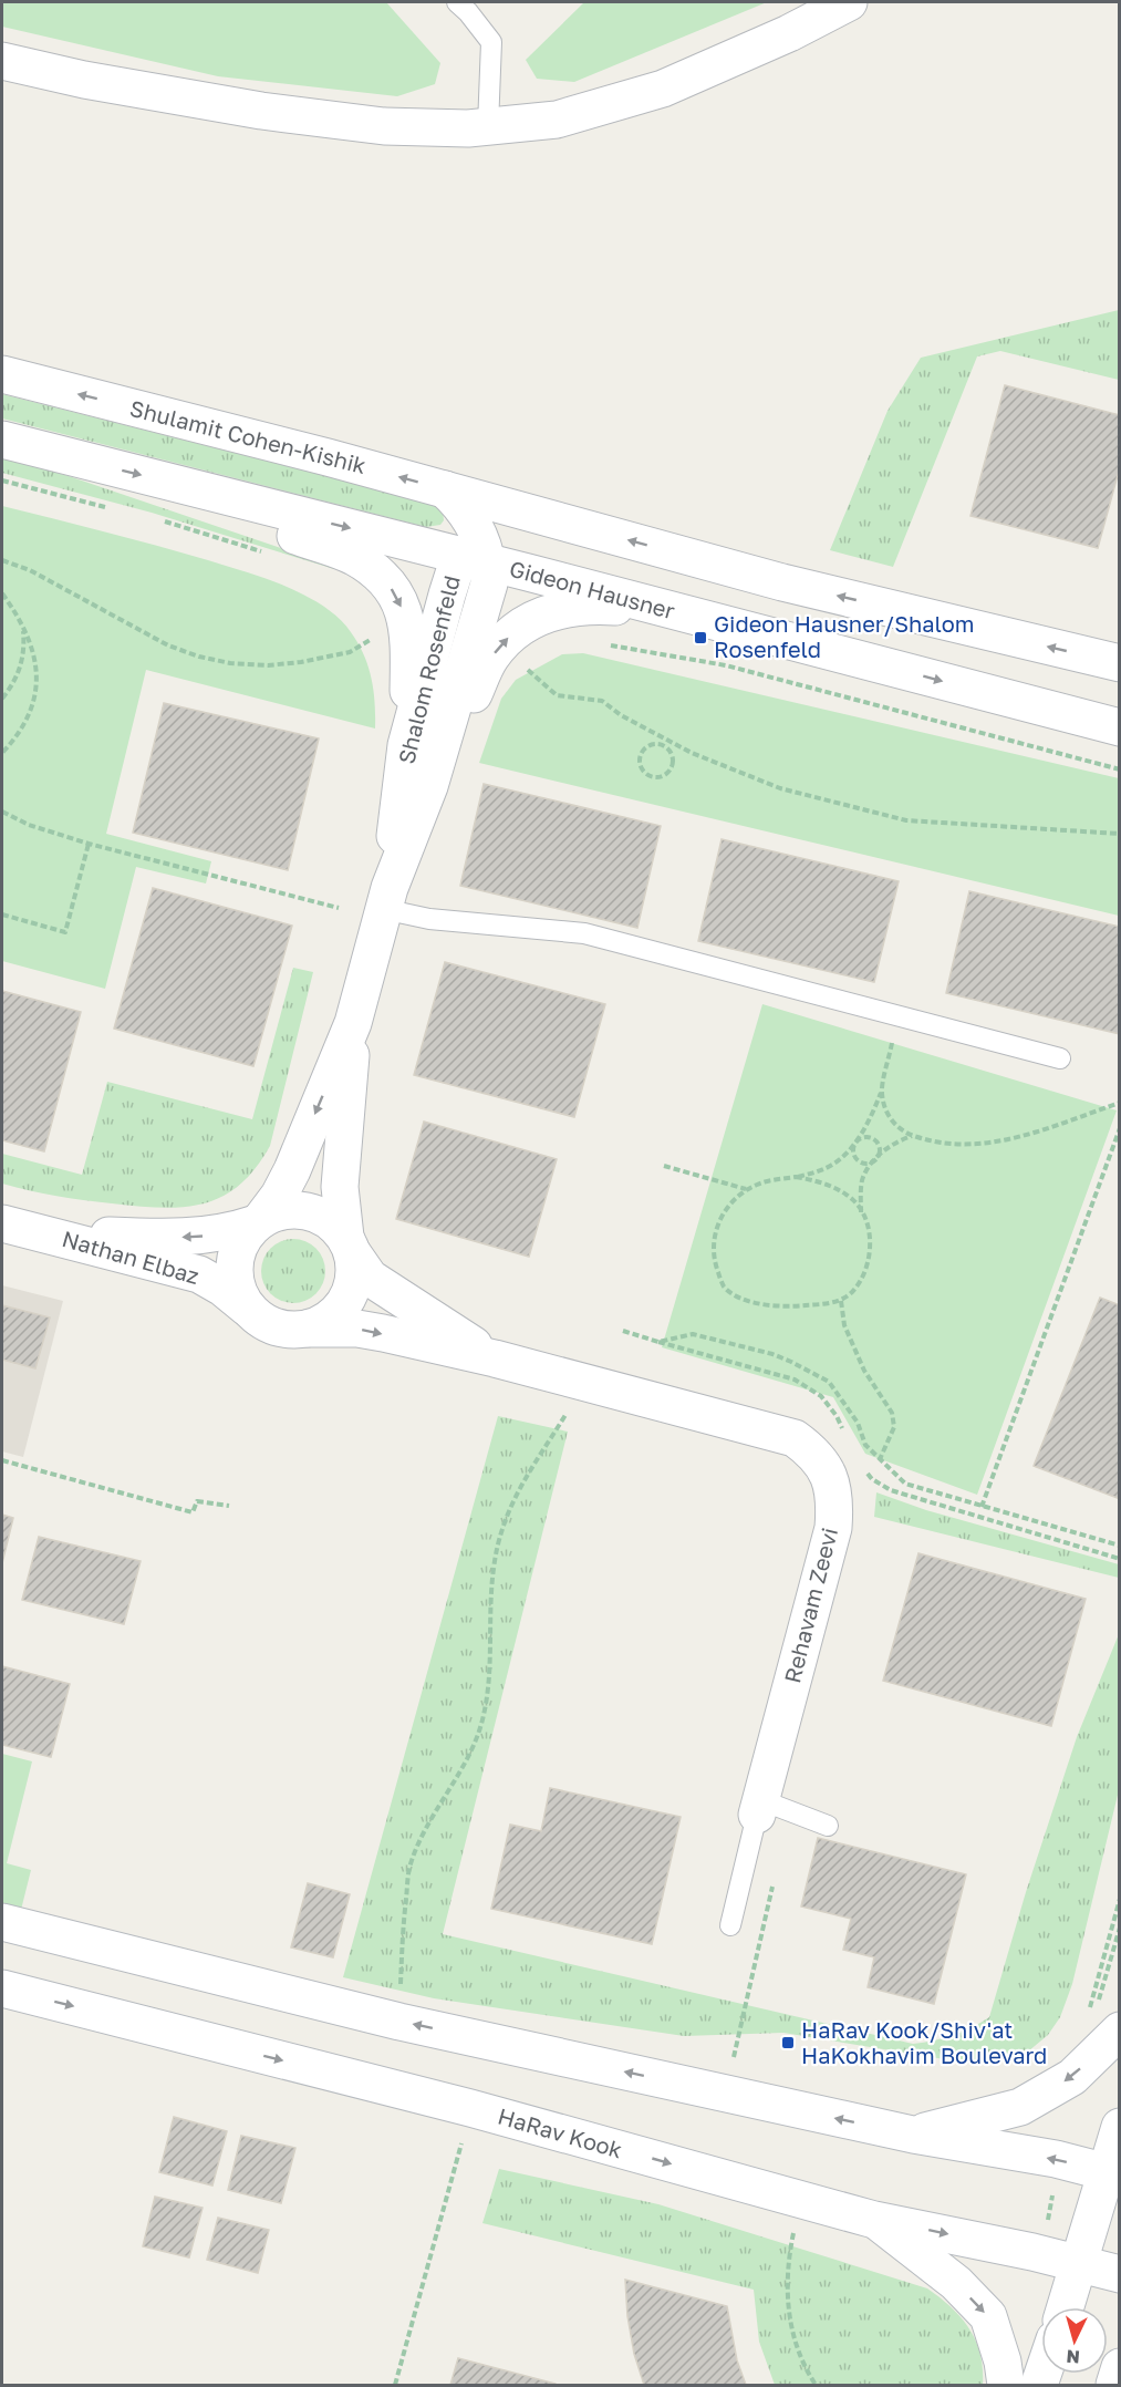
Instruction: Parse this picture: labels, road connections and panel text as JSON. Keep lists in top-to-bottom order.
{
  "streets": {
    "street": [
      "Shulamit Cohen-Kishik",
      "Gideon Hausner",
      "Shalom Rosenfeld",
      "Nathan Elbaz",
      "Rehavam Zeevi",
      "HaRav Kook"
    ]
  },
  "crossings": [
    ["Gideon Hausner", "Shalom Rosenfeld"],
    ["Shalom Rosenfeld", "Nathan Elbaz"],
    ["Shalom Rosenfeld", "Rehavam Zeevi"],
    ["Nathan Elbaz", "Rehavam Zeevi"]
  ],
  "places": {
    "transit": ["Gideon Hausner/Shalom Rosenfeld", "HaRav Kook/Shiv'at HaKokhavim Boulevard"]
  },
  "north": "bottom"
}
